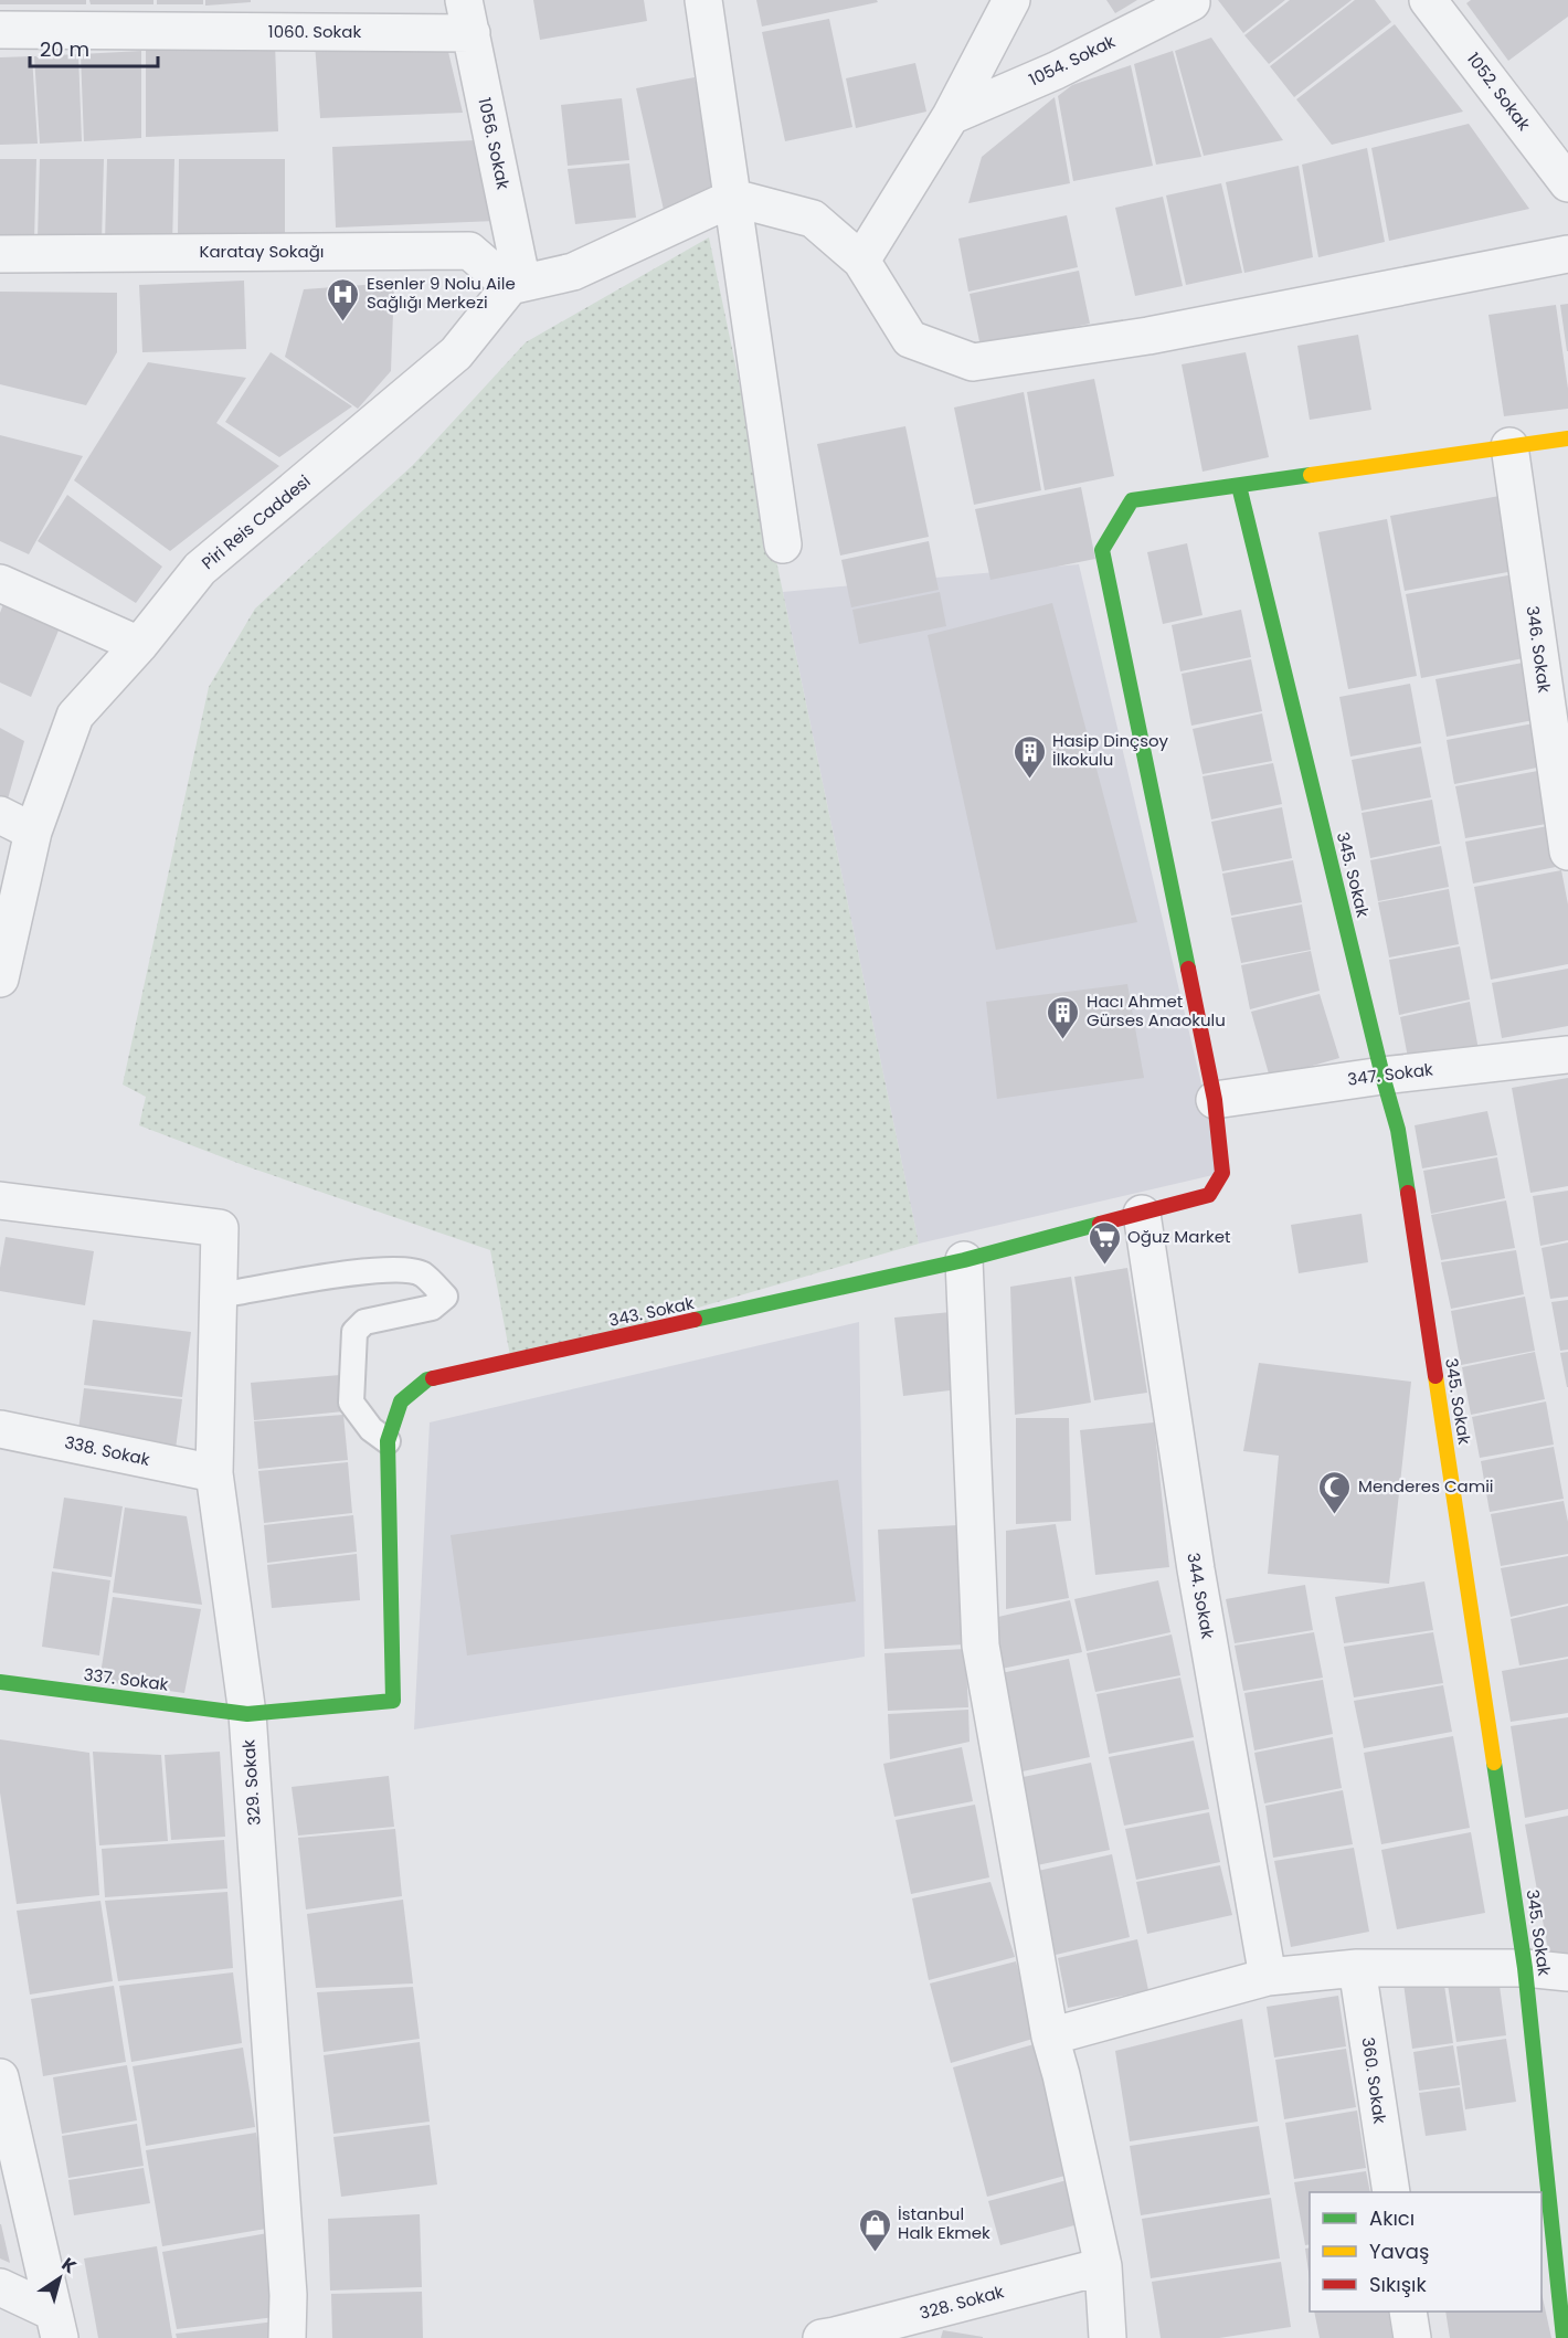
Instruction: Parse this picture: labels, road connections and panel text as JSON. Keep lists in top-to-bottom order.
{
  "streets": {
    "street": [
      "1060. Sokak",
      "1054. Sokak",
      "1052. Sokak",
      "1056. Sokak",
      "Karatay Sokağı",
      "Piri Reis Caddesi",
      "346. Sokak",
      "345. Sokak",
      "347. Sokak",
      "343. Sokak",
      "338. Sokak",
      "344. Sokak",
      "337. Sokak",
      "329. Sokak",
      "360. Sokak",
      "328. Sokak"
    ]
  },
  "crossings": [
    ["1060. Sokak", "1056. Sokak"],
    ["1056. Sokak", "Karatay Sokağı"],
    ["1056. Sokak", "Piri Reis Caddesi"],
    ["Karatay Sokağı", "Piri Reis Caddesi"],
    ["345. Sokak", "347. Sokak"],
    ["347. Sokak", "343. Sokak"],
    ["343. Sokak", "344. Sokak"],
    ["343. Sokak", "337. Sokak"],
    ["338. Sokak", "329. Sokak"],
    ["337. Sokak", "329. Sokak"]
  ],
  "places": {
    "hospital": ["Esenler 9 Nolu Aile Sağlığı Merkezi"],
    "building": ["Hasip Dinçsoy İlkokulu", "Hacı Ahmet Gürses Anaokulu"],
    "supermarket": ["Oğuz Market"],
    "mosque": ["Menderes Camii"],
    "shop": ["İstanbul Halk Ekmek"]
  },
  "legend": ["Akıcı", "Yavaş", "Sıkışık"],
  "scale_bar": "20 m",
  "north": "top right"
}
